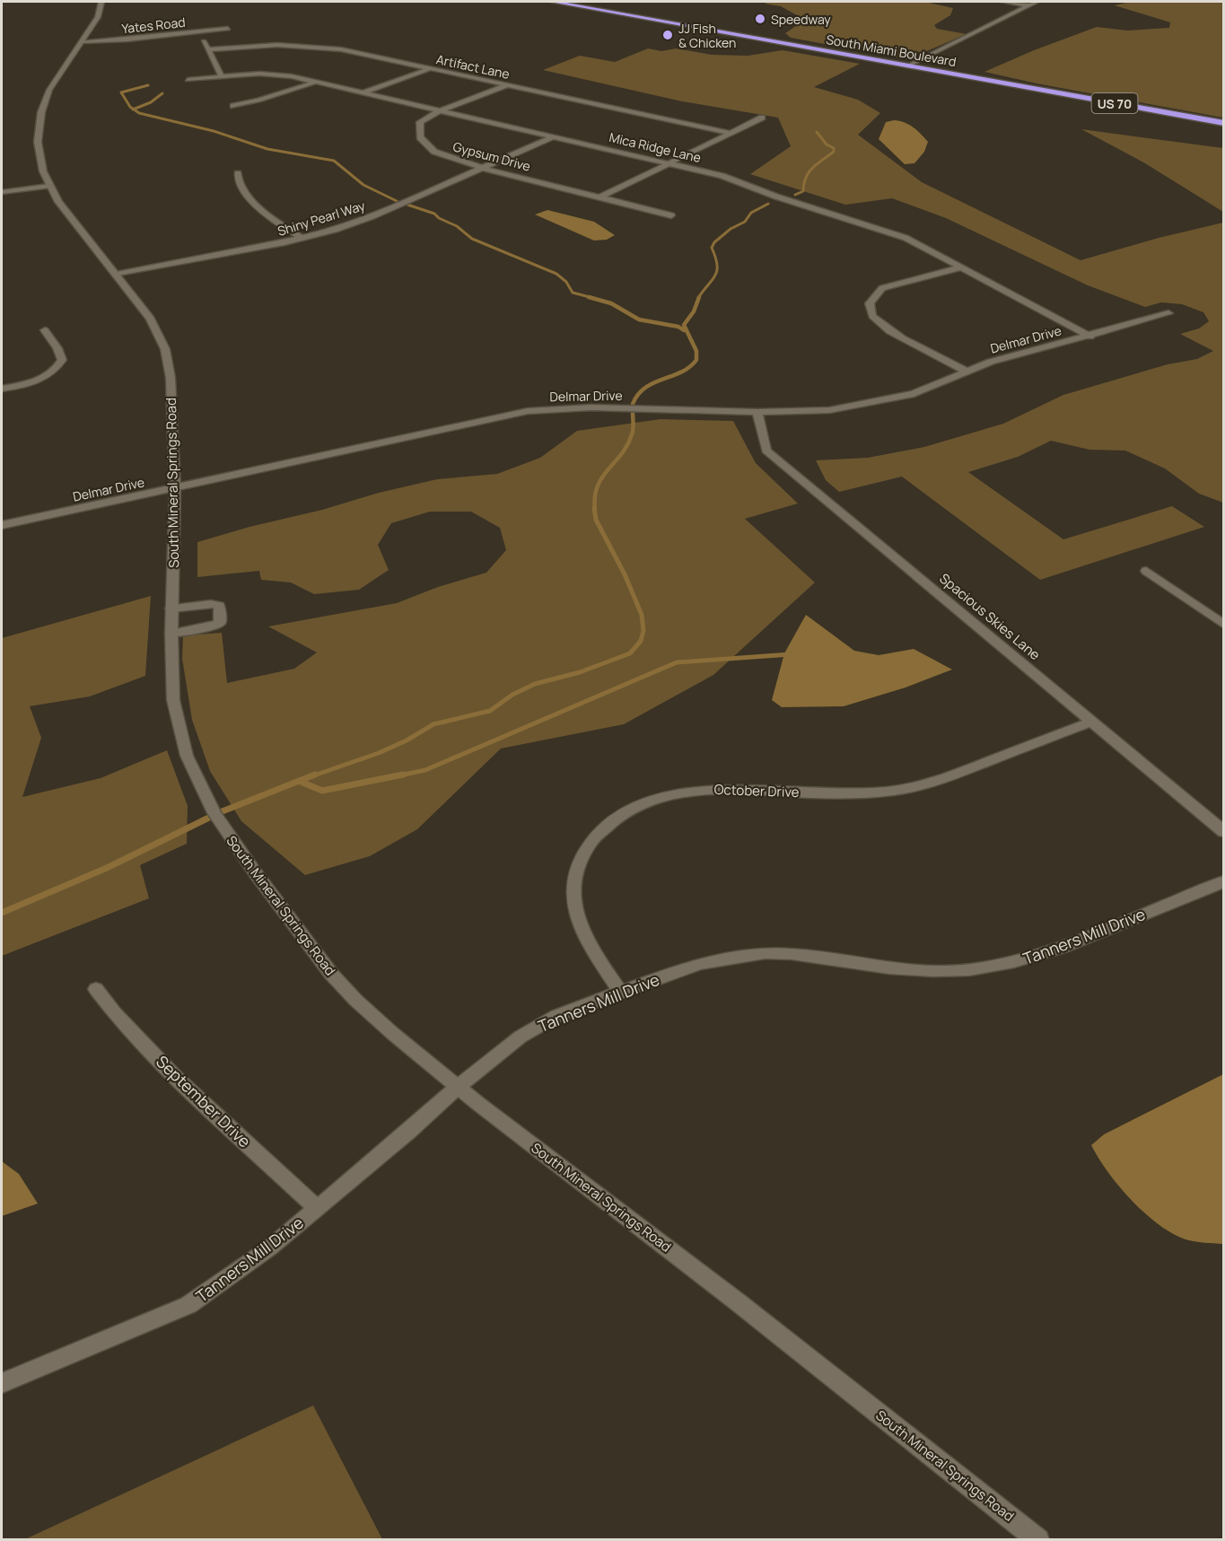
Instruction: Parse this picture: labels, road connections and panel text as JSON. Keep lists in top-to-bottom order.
{
  "streets": {
    "highway": ["South Miami Boulevard", "US 70"],
    "street": [
      "Yates Road",
      "Artifact Lane",
      "Mica Ridge Lane",
      "Gypsum Drive",
      "Shiny Pearl Way",
      "Delmar Drive",
      "South Mineral Springs Road",
      "Spacious Skies Lane",
      "October Drive",
      "Tanners Mill Drive",
      "September Drive"
    ]
  },
  "crossings": [
    ["Yates Road", "South Mineral Springs Road"],
    ["Artifact Lane", "Gypsum Drive"],
    ["Mica Ridge Lane", "Gypsum Drive"],
    ["Mica Ridge Lane", "Shiny Pearl Way"],
    ["Mica Ridge Lane", "Delmar Drive"],
    ["Gypsum Drive", "Shiny Pearl Way"],
    ["Shiny Pearl Way", "South Mineral Springs Road"],
    ["Delmar Drive", "South Mineral Springs Road"],
    ["Delmar Drive", "Spacious Skies Lane"],
    ["South Mineral Springs Road", "Tanners Mill Drive"],
    ["Spacious Skies Lane", "October Drive"],
    ["October Drive", "Tanners Mill Drive"],
    ["Tanners Mill Drive", "September Drive"]
  ],
  "places": ["Speedway", "JJ Fish & Chicken"]
}
